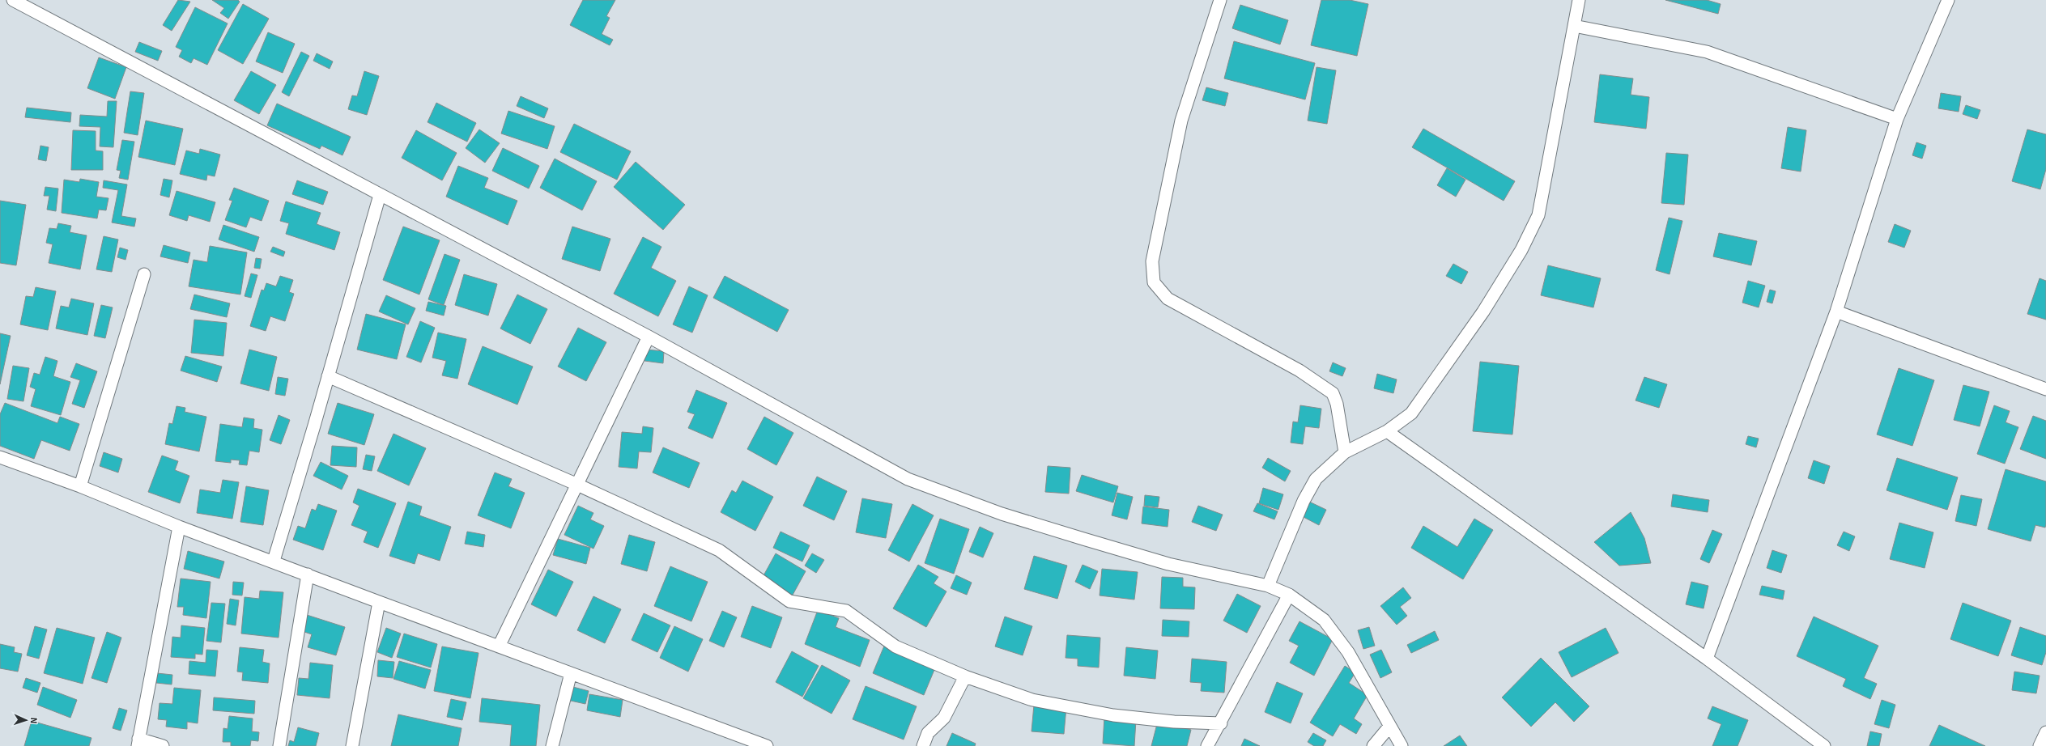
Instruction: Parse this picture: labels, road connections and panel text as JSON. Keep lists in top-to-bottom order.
{
  "north": "right"
}
